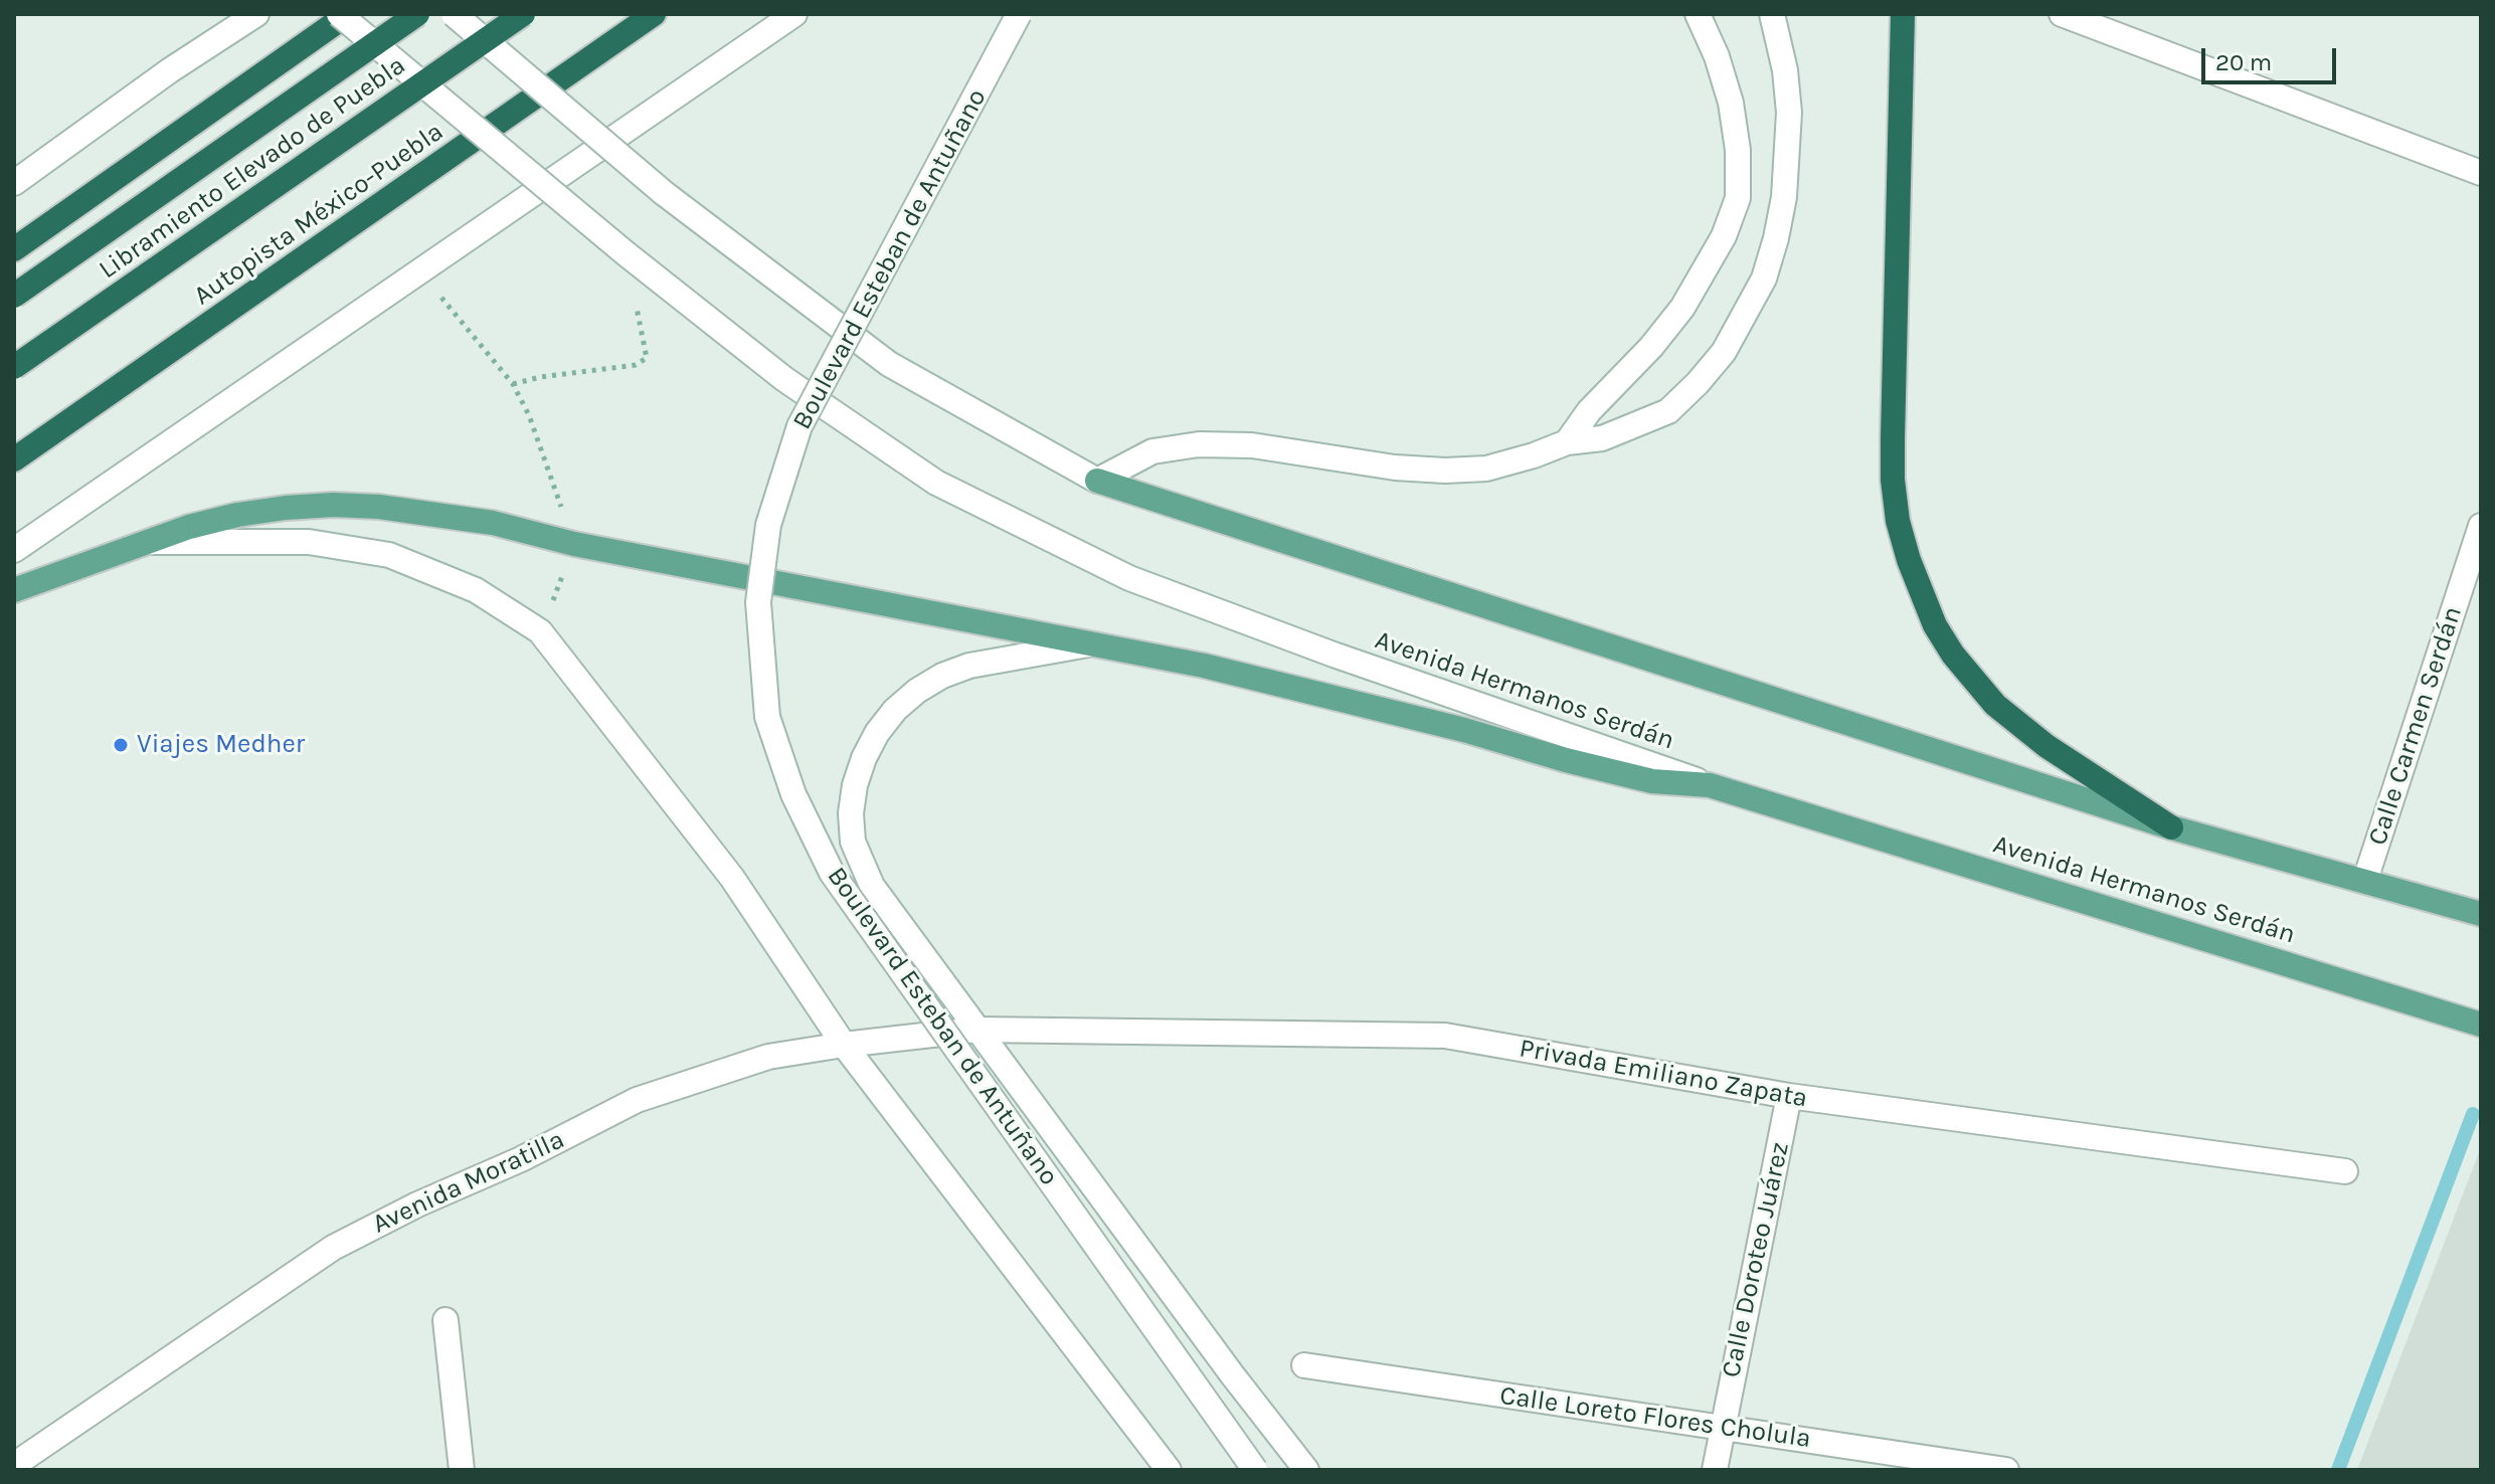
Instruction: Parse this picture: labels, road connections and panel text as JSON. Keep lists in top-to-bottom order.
{
  "streets": {
    "highway": ["Libramiento Elevado de Puebla", "Autopista México-Puebla"],
    "main road": ["Avenida Hermanos Serdán"],
    "street": [
      "Boulevard Esteban de Antuñano",
      "Calle Carmen Serdán",
      "Privada Emiliano Zapata",
      "Avenida Moratilla",
      "Calle Doroteo Juárez",
      "Calle Loreto Flores Cholula"
    ]
  },
  "crossings": [
    ["Privada Emiliano Zapata", "Avenida Moratilla"],
    ["Privada Emiliano Zapata", "Calle Doroteo Juárez"],
    ["Calle Doroteo Juárez", "Calle Loreto Flores Cholula"]
  ],
  "places": ["Viajes Medher"],
  "scale_bar": "20 m"
}
